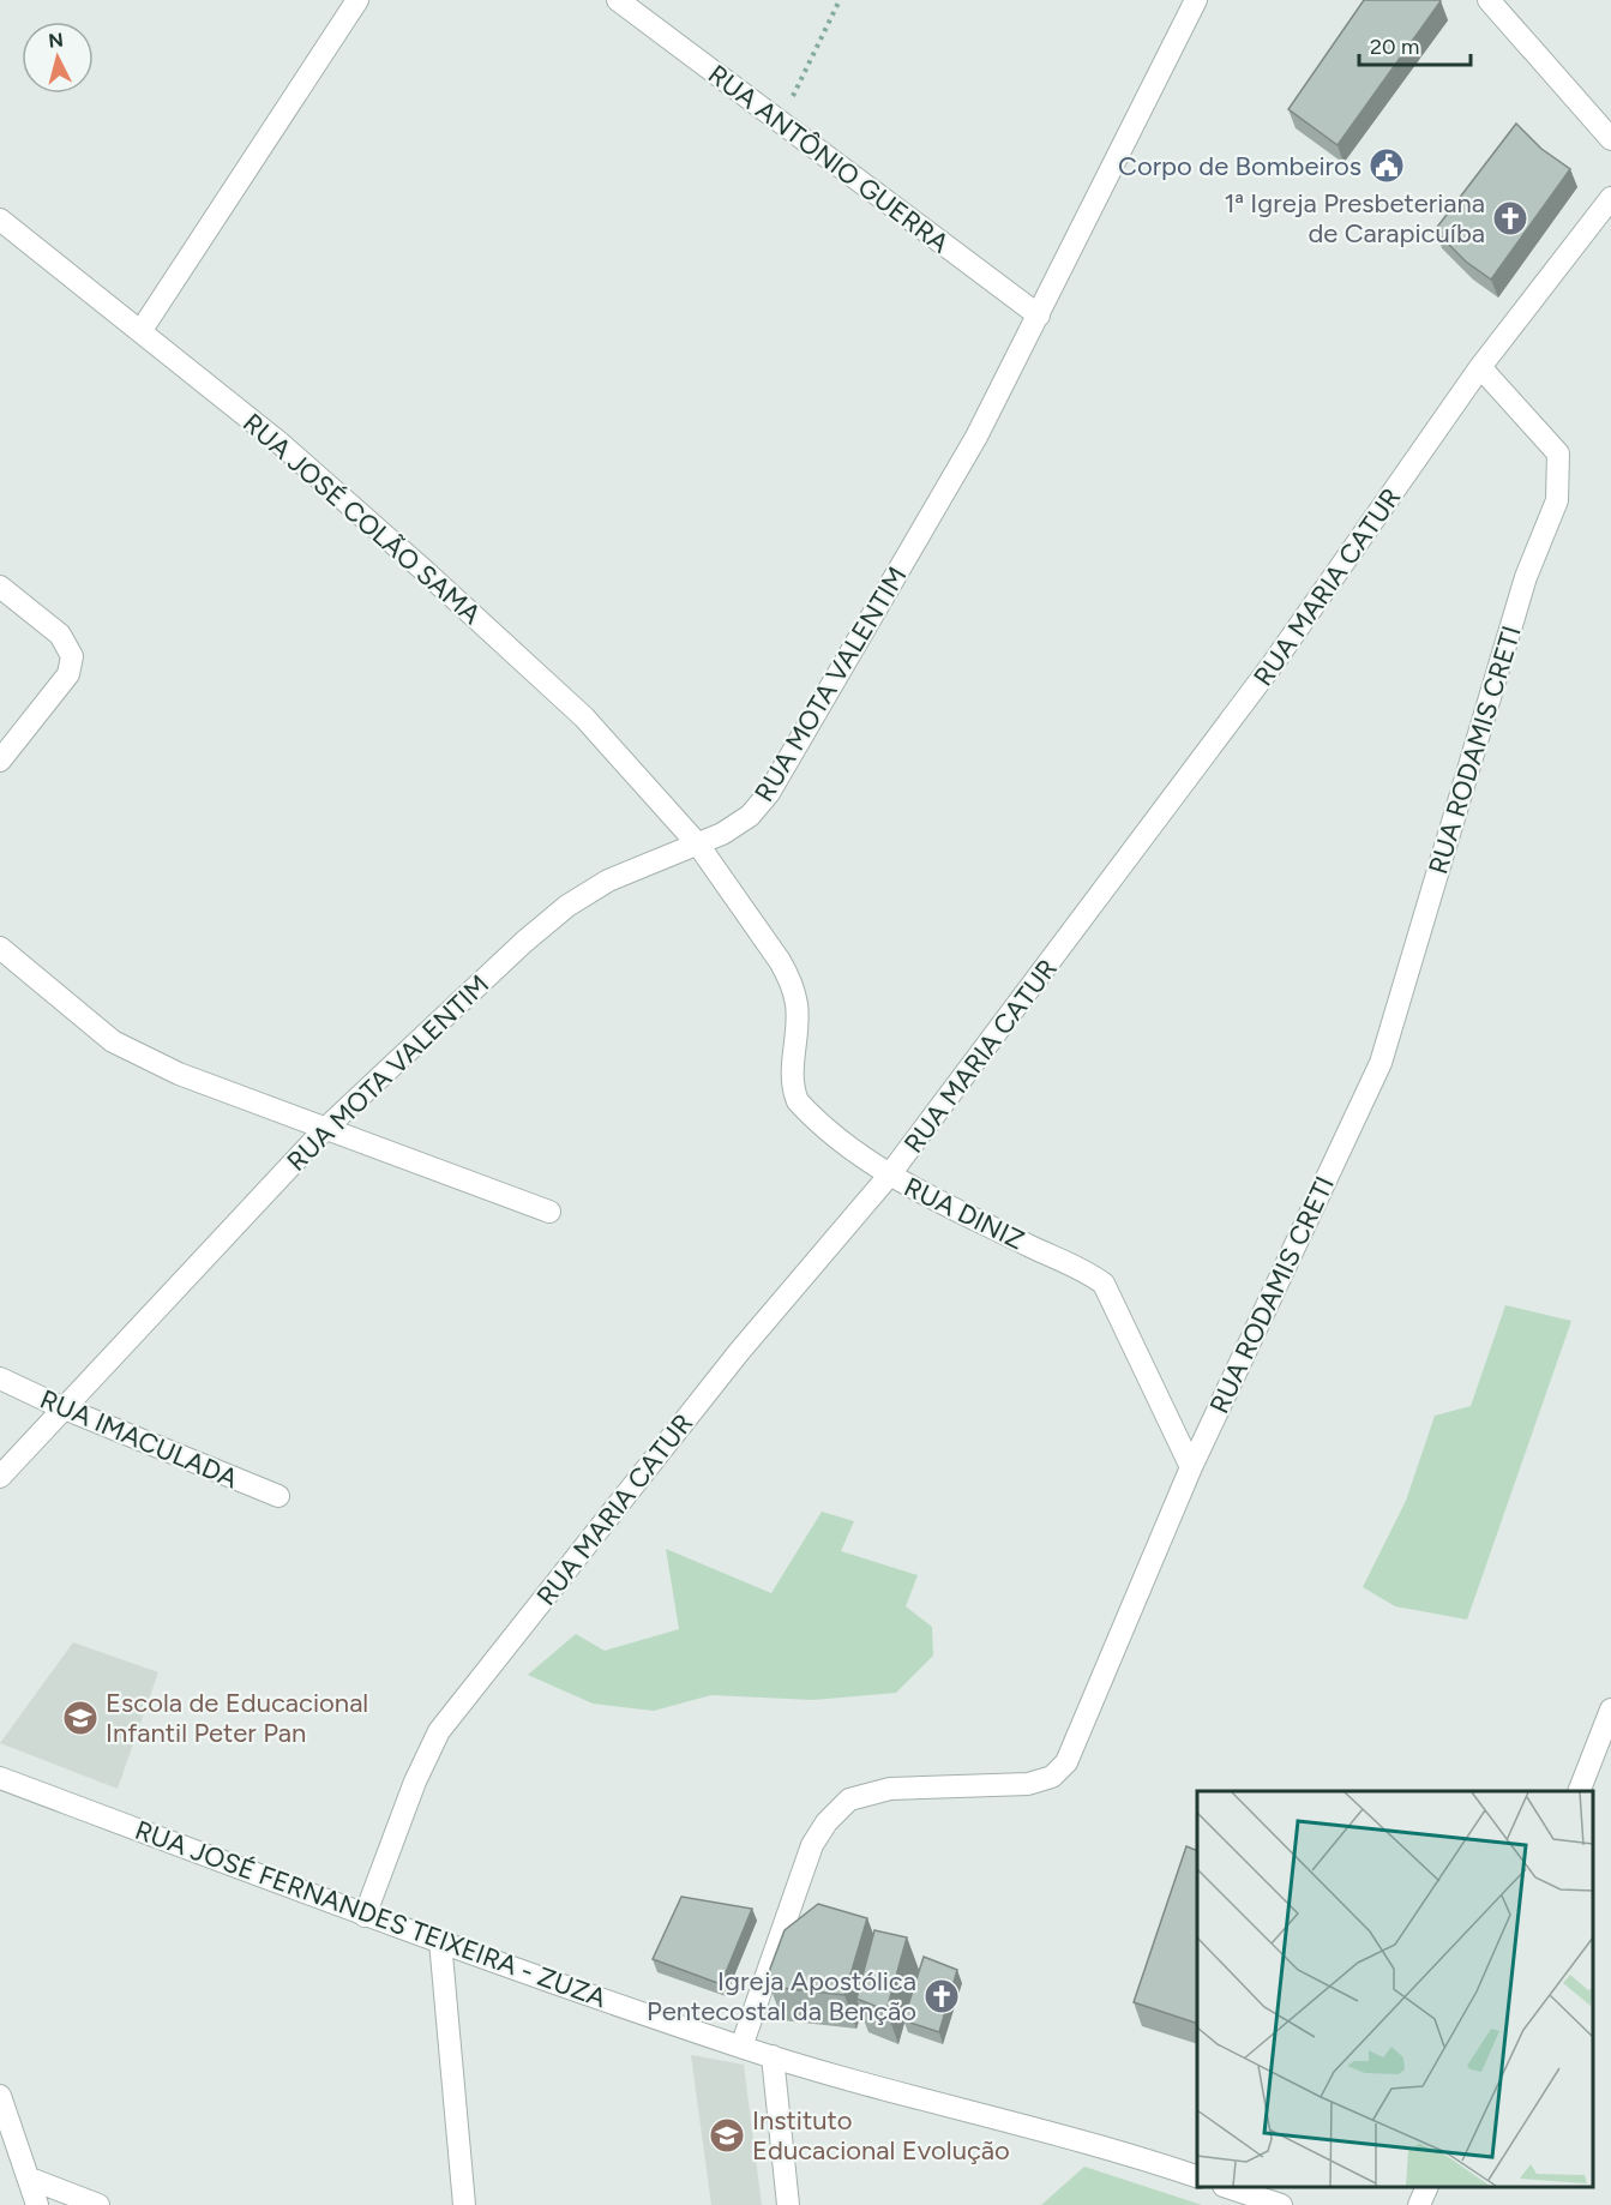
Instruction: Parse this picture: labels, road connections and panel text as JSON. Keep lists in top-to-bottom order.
{
  "streets": {
    "street": [
      "RUA ANTÔNIO GUERRA",
      "RUA JOSÉ COLÃO SAMA",
      "RUA MARIA CATUR",
      "RUA MOTA VALENTIM",
      "RUA RODAMIS CRETI",
      "RUA DINIZ",
      "RUA IMACULADA",
      "RUA JOSÉ FERNANDES TEIXEIRA - ZUZA"
    ]
  },
  "crossings": [
    ["RUA ANTÔNIO GUERRA", "RUA MOTA VALENTIM"],
    ["RUA JOSÉ COLÃO SAMA", "RUA MOTA VALENTIM"],
    ["RUA JOSÉ COLÃO SAMA", "RUA DINIZ"],
    ["RUA MARIA CATUR", "RUA RODAMIS CRETI"],
    ["RUA MARIA CATUR", "RUA DINIZ"],
    ["RUA MARIA CATUR", "RUA JOSÉ FERNANDES TEIXEIRA - ZUZA"],
    ["RUA MOTA VALENTIM", "RUA DINIZ"],
    ["RUA MOTA VALENTIM", "RUA IMACULADA"],
    ["RUA RODAMIS CRETI", "RUA DINIZ"],
    ["RUA RODAMIS CRETI", "RUA JOSÉ FERNANDES TEIXEIRA - ZUZA"]
  ],
  "places": {
    "public building": ["Corpo de Bombeiros"],
    "church": ["1ª Igreja Presbeteriana de Carapicuíba", "Igreja Apostólica Pentecostal da Benção"],
    "school or university": ["Escola de Educacional Infantil Peter Pan", "Instituto Educacional Evolução"]
  },
  "scale_bar": "20 m",
  "north": "top"
}
